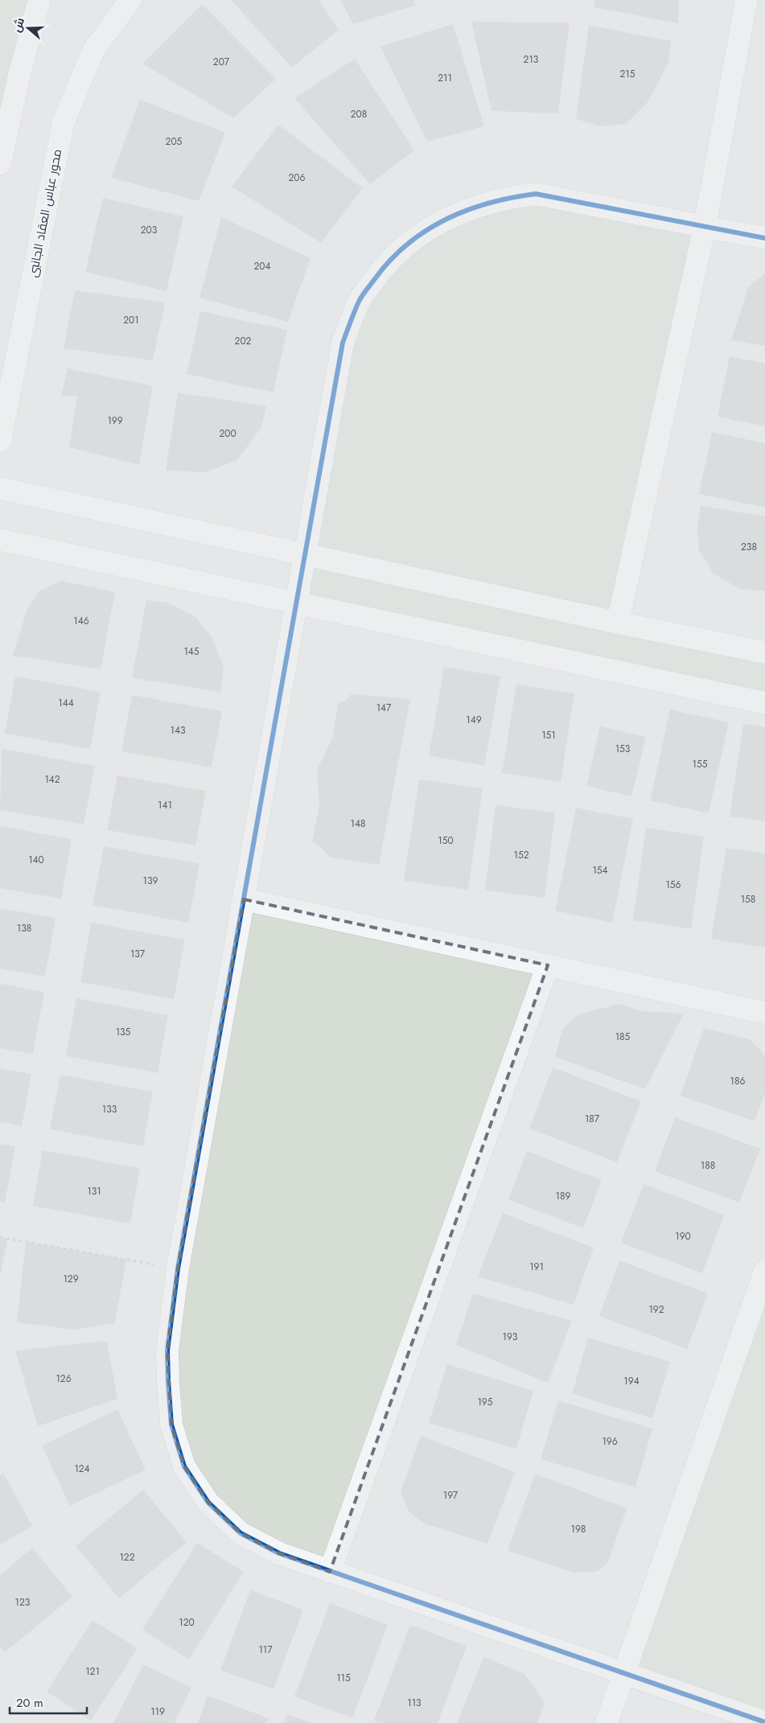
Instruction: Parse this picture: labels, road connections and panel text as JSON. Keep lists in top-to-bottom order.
{
  "streets": {
    "street": ["محور عباس العقاد الجانبى"]
  },
  "house_numbers": [
    "213",
    "207",
    "215",
    "211",
    "208",
    "205",
    "206",
    "203",
    "204",
    "201",
    "202",
    "199",
    "200",
    "238",
    "146",
    "145",
    "144",
    "147",
    "149",
    "143",
    "151",
    "153",
    "155",
    "142",
    "141",
    "148",
    "150",
    "152",
    "140",
    "154",
    "139",
    "156",
    "158",
    "138",
    "137",
    "135",
    "185",
    "186",
    "133",
    "187",
    "188",
    "131",
    "189",
    "190",
    "191",
    "129",
    "192",
    "193",
    "126",
    "194",
    "195",
    "196",
    "124",
    "197",
    "198",
    "122",
    "123",
    "120",
    "117",
    "121",
    "115",
    "113",
    "119"
  ],
  "scale_bar": "20 m",
  "north": "left"
}
